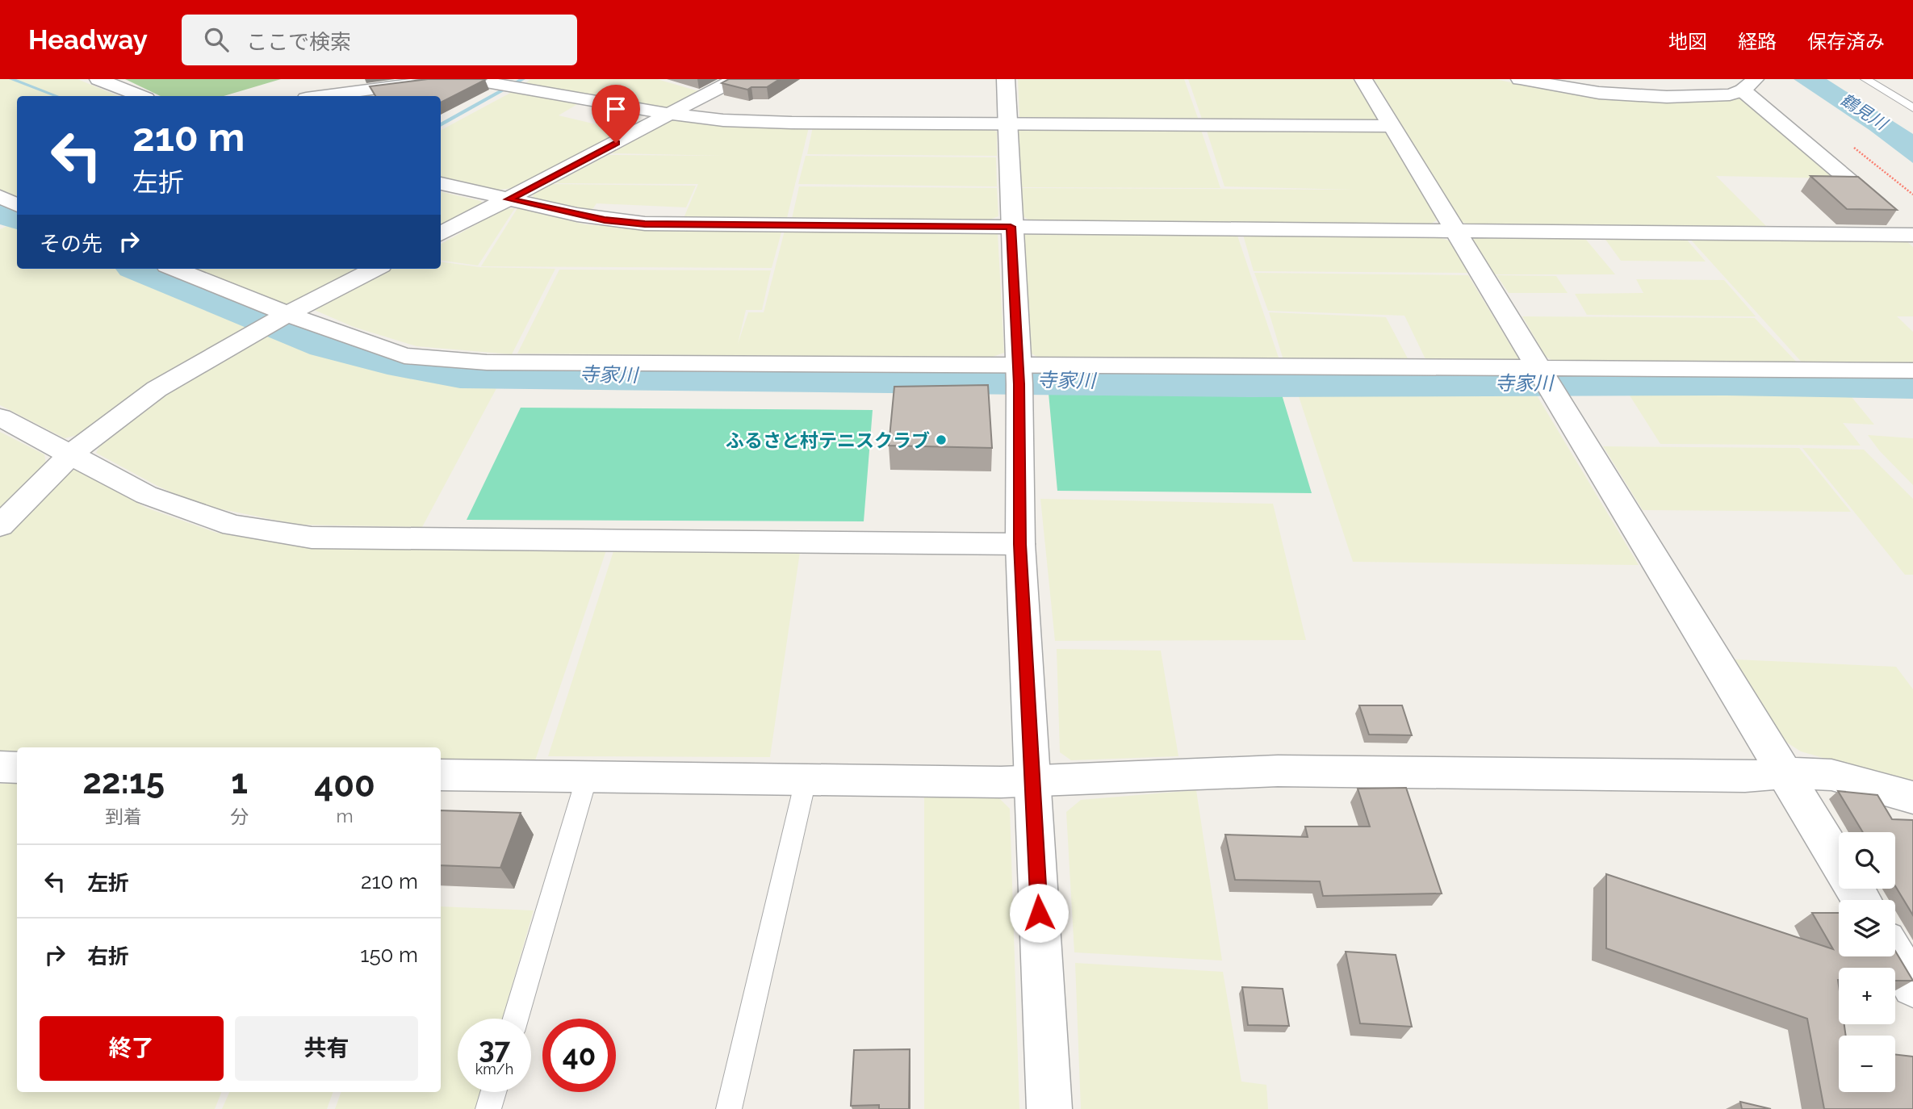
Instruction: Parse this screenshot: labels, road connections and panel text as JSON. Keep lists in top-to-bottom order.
{
  "water": ["鶴見川", "寺家川"],
  "places": ["ふるさと村テニスクラブ"],
  "page": {
    "header": "Headway",
    "search": "ここで検索",
    "nav": ["地図", "経路", "保存済み"],
    "turn": ["210 m", "左折"],
    "then": "その先",
    "eta": [
      "22:15",
      "到着",
      "1",
      "分",
      "400",
      "m"
    ],
    "map_buttons": ["+", "−"],
    "list": [
      {
        "name": "左折",
        "value": "210 m"
      },
      {
        "name": "右折",
        "value": "150 m"
      }
    ],
    "buttons": ["終了", "共有"],
    "speed": "37 km/h",
    "limit": "40"
  }
}
